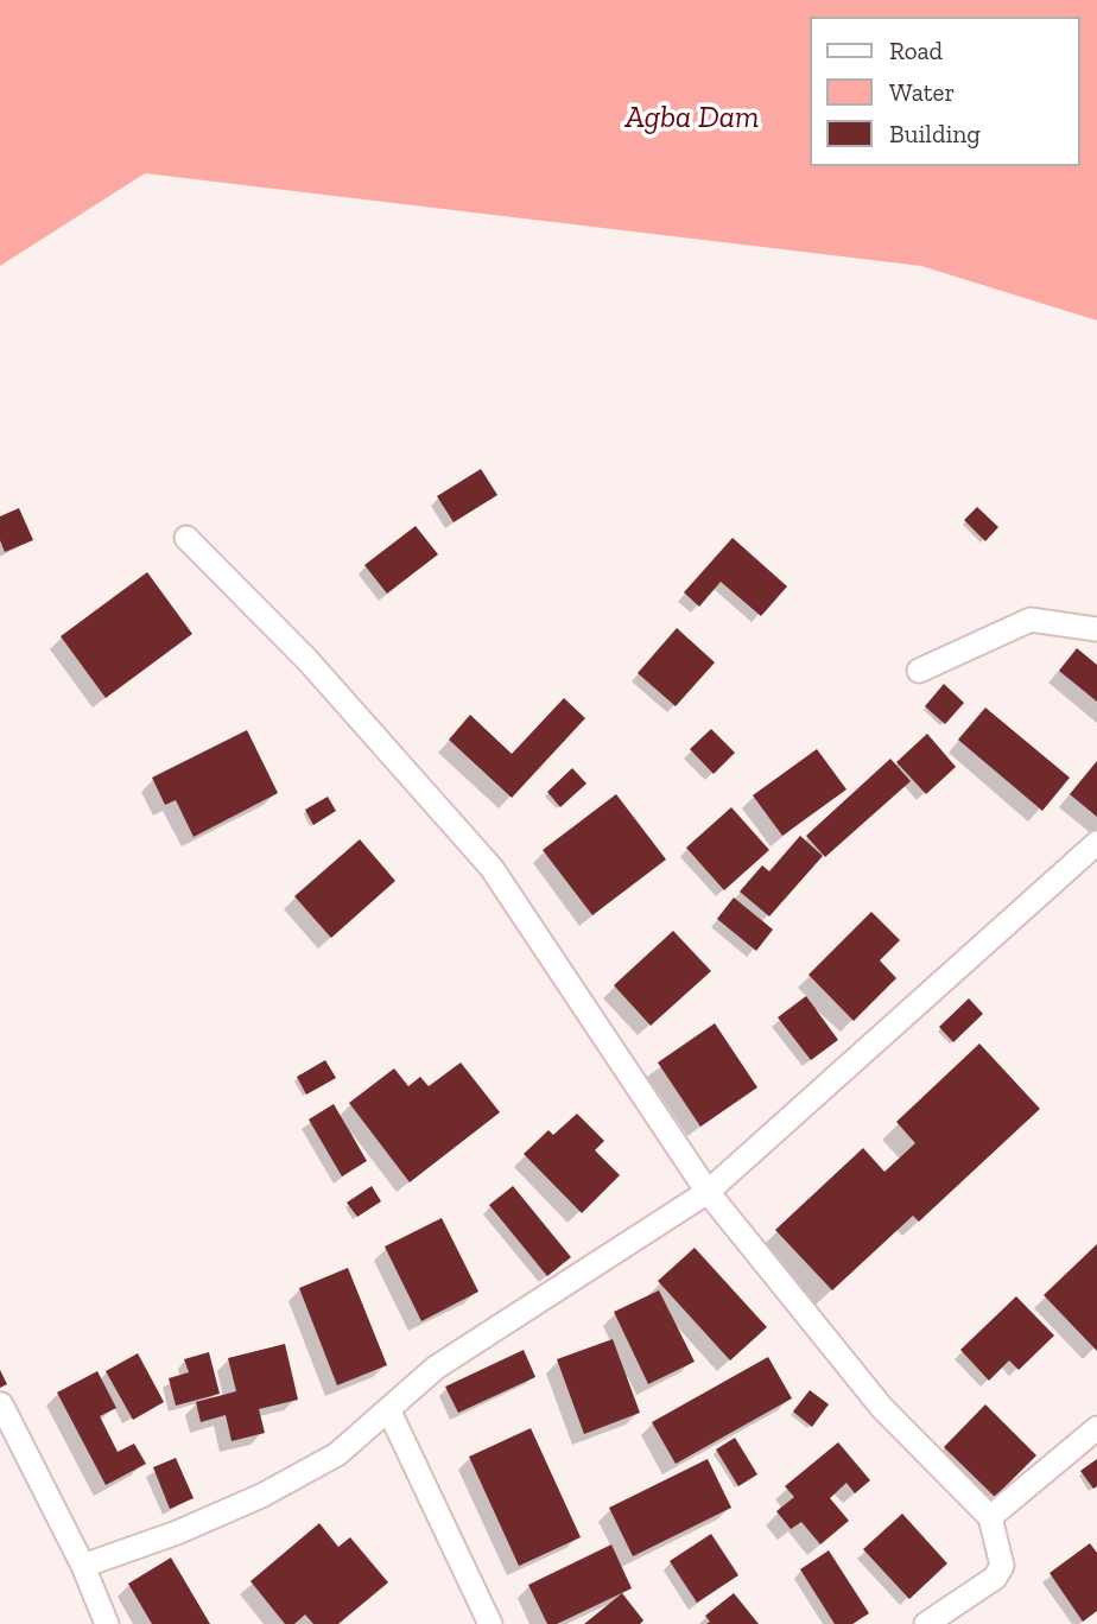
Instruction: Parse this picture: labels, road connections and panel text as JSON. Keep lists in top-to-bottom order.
{
  "water": ["Agba Dam"],
  "legend": ["Road", "Water", "Building"]
}
